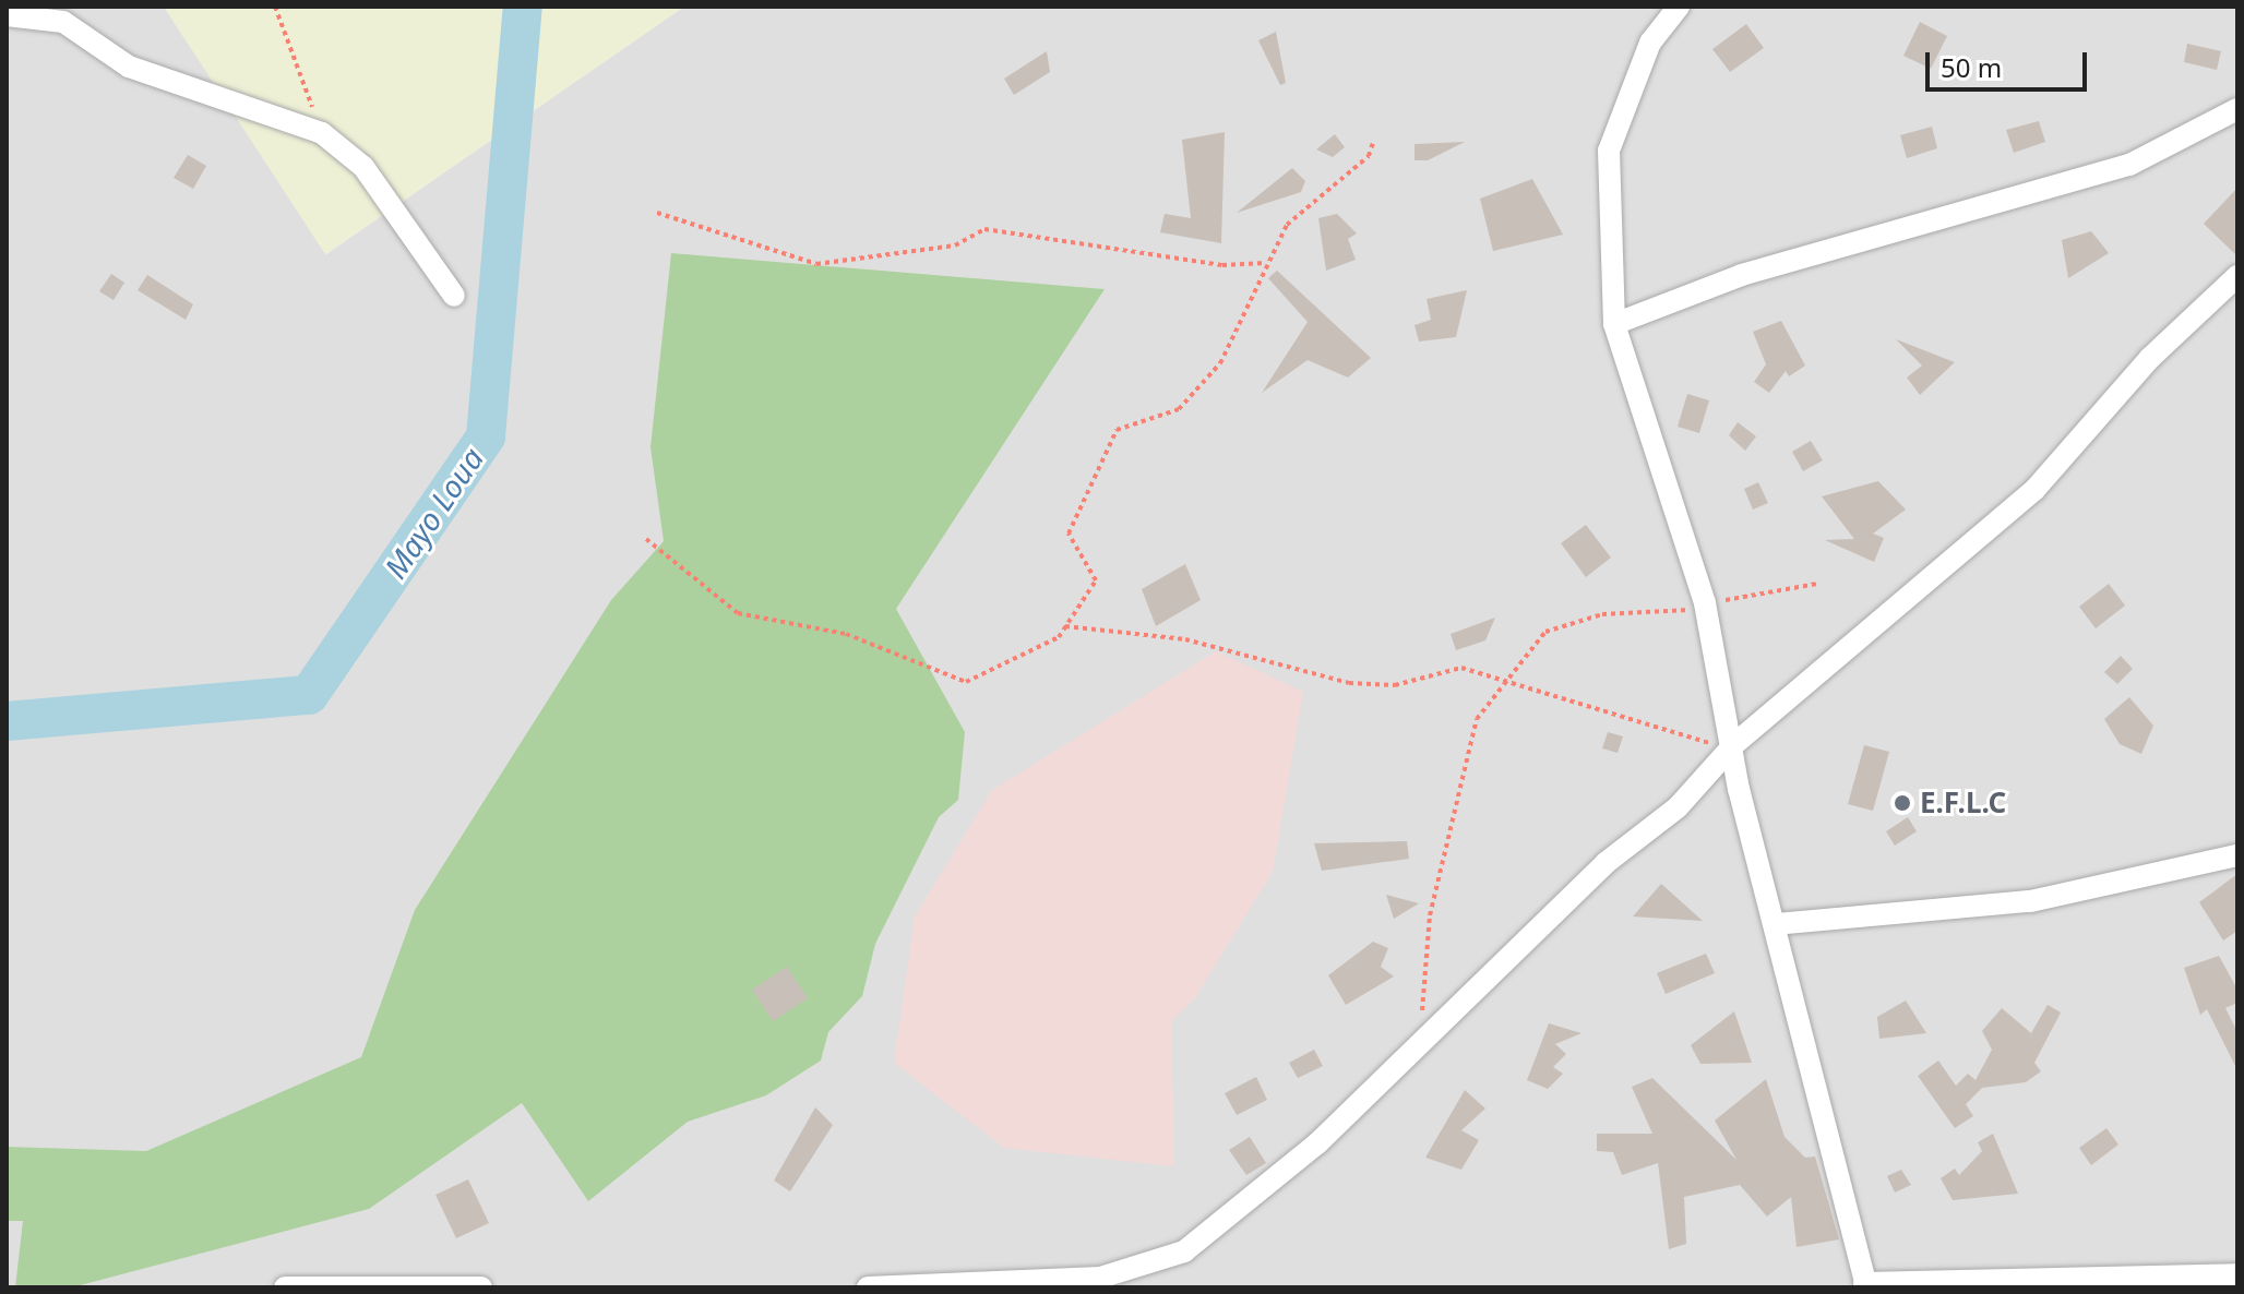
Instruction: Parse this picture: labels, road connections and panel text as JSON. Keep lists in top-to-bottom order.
{
  "water": ["Mayo Loua"],
  "places": ["E.F.L.C"],
  "scale_bar": "50 m"
}
